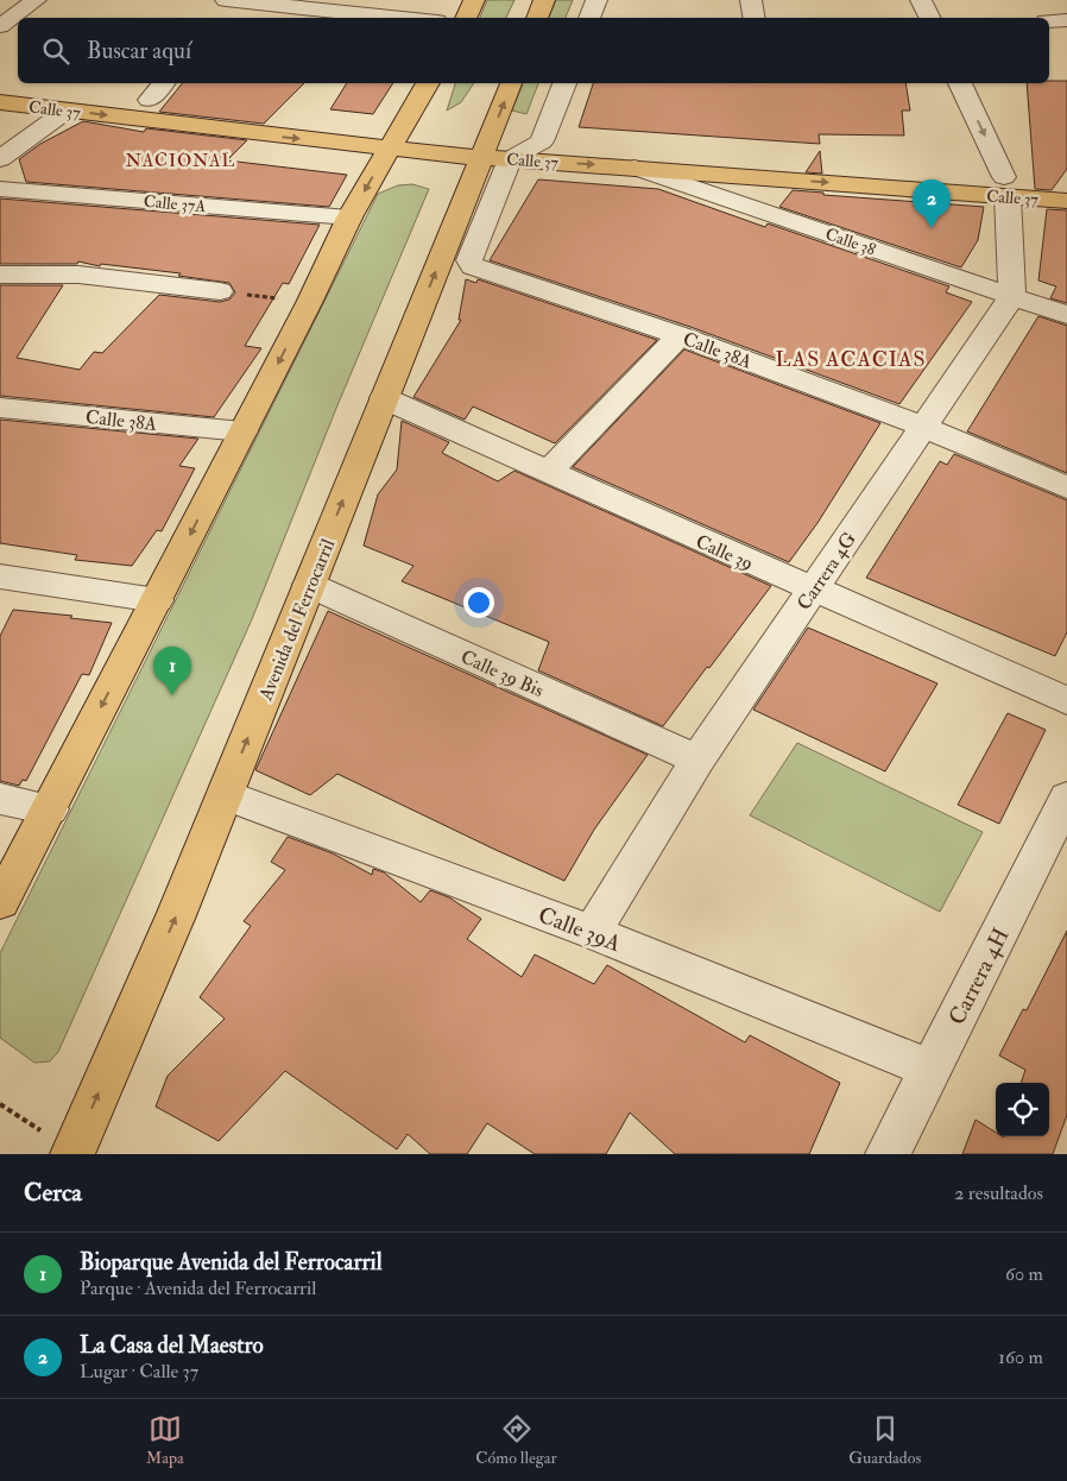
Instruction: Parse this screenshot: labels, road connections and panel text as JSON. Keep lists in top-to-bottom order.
{
  "streets": {
    "main road": ["Calle 37", "Avenida del Ferrocarril"],
    "street": [
      "Calle 37A",
      "Calle 38",
      "Calle 38A",
      "Calle 39",
      "Carrera 4G",
      "Calle 39 Bis",
      "Calle 39A",
      "Carrera 4H"
    ]
  },
  "crossings": [
    ["Calle 37", "Calle 38"],
    ["Calle 37", "Calle 38A"],
    ["Calle 37", "Avenida del Ferrocarril"],
    ["Calle 38", "Carrera 4G"],
    ["Calle 38A", "Carrera 4G"],
    ["Calle 39", "Carrera 4G"],
    ["Calle 39", "Avenida del Ferrocarril"],
    ["Carrera 4G", "Calle 39 Bis"],
    ["Carrera 4G", "Calle 39A"],
    ["Avenida del Ferrocarril", "Calle 39 Bis"],
    ["Avenida del Ferrocarril", "Calle 39A"],
    ["Calle 39A", "Carrera 4H"]
  ],
  "districts": ["NACIONAL", "LAS ACACIAS"],
  "page": {
    "search": "Buscar aquí",
    "pins": ["2", "1"],
    "heading": ["Cerca", "2 resultados"],
    "list": [
      {
        "mark": "1",
        "name": "Bioparque Avenida del Ferrocarril",
        "note": "Parque · Avenida del Ferrocarril",
        "value": "60 m"
      },
      {
        "mark": "2",
        "name": "La Casa del Maestro",
        "note": "Lugar · Calle 37",
        "value": "160 m"
      }
    ],
    "nav": ["Mapa", "Cómo llegar", "Guardados"]
  }
}
